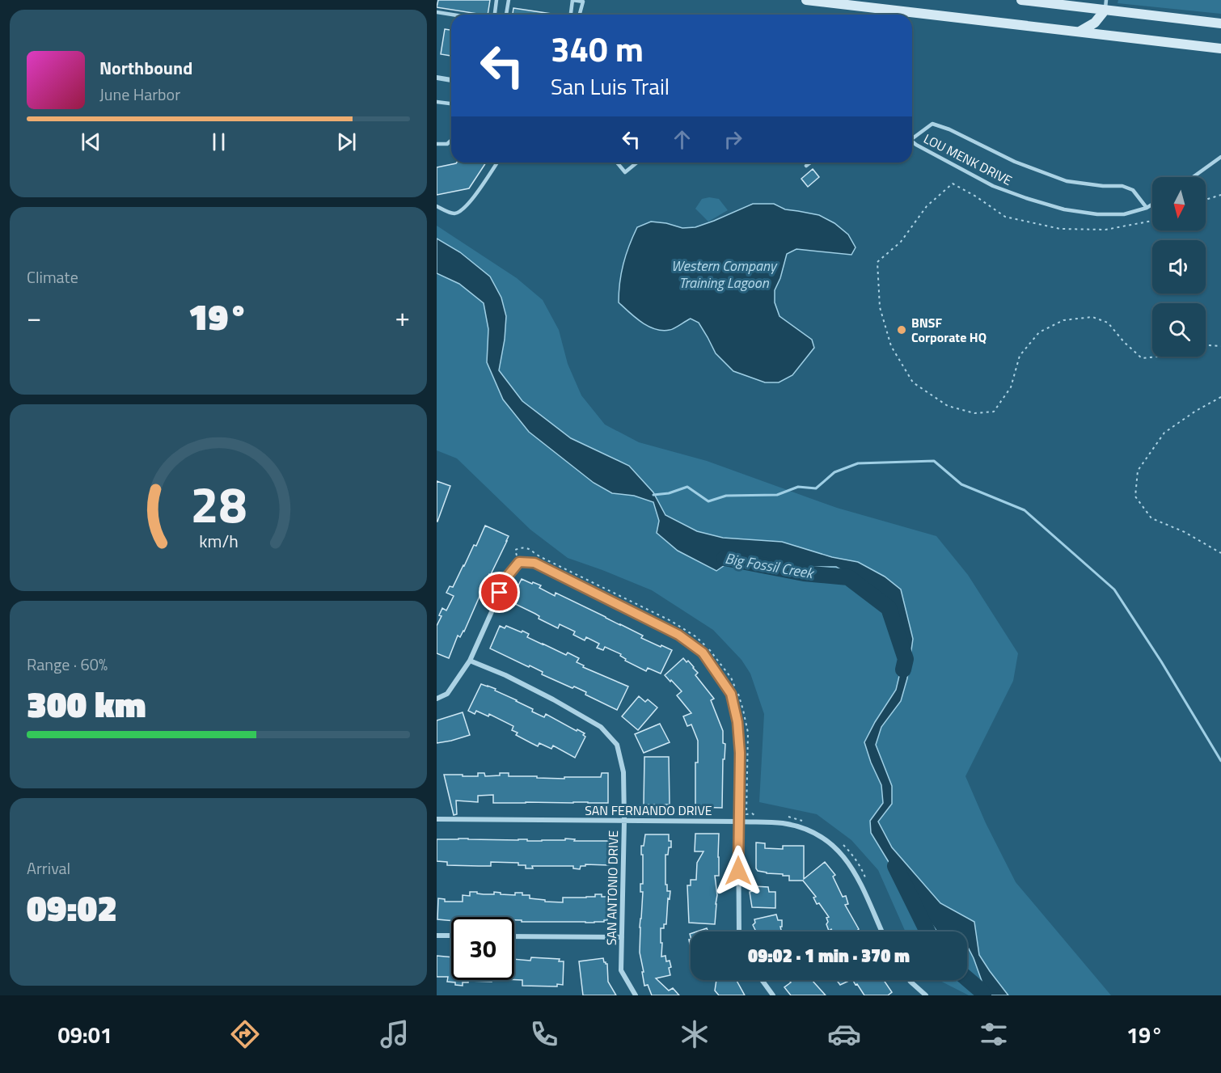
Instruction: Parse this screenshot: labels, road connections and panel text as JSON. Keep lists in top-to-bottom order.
{
  "streets": {
    "street": ["SAN FERNANDO DRIVE", "SAN ANTONIO DRIVE"],
    "lane": ["LOU MENK DRIVE"]
  },
  "crossings": [
    ["SAN FERNANDO DRIVE", "SAN ANTONIO DRIVE"]
  ],
  "water": ["Western Company Training Lagoon", "Big Fossil Creek"],
  "places": ["BNSF Corporate HQ"],
  "north": "bottom",
  "page": {
    "turn": ["340 m", "San Luis Trail"],
    "song": ["Northbound", "June Harbor"],
    "tile": [
      "Climate",
      ["Range · 60%", "300 km"],
      ["Arrival", "09:02"]
    ],
    "heat": ["−", "19°", "+"],
    "limit": "30",
    "trip": "09:02 · 1 min · 370 m",
    "tabs": ["09:01", "19°"],
    "gauge": ["28", "km/h"]
  }
}
